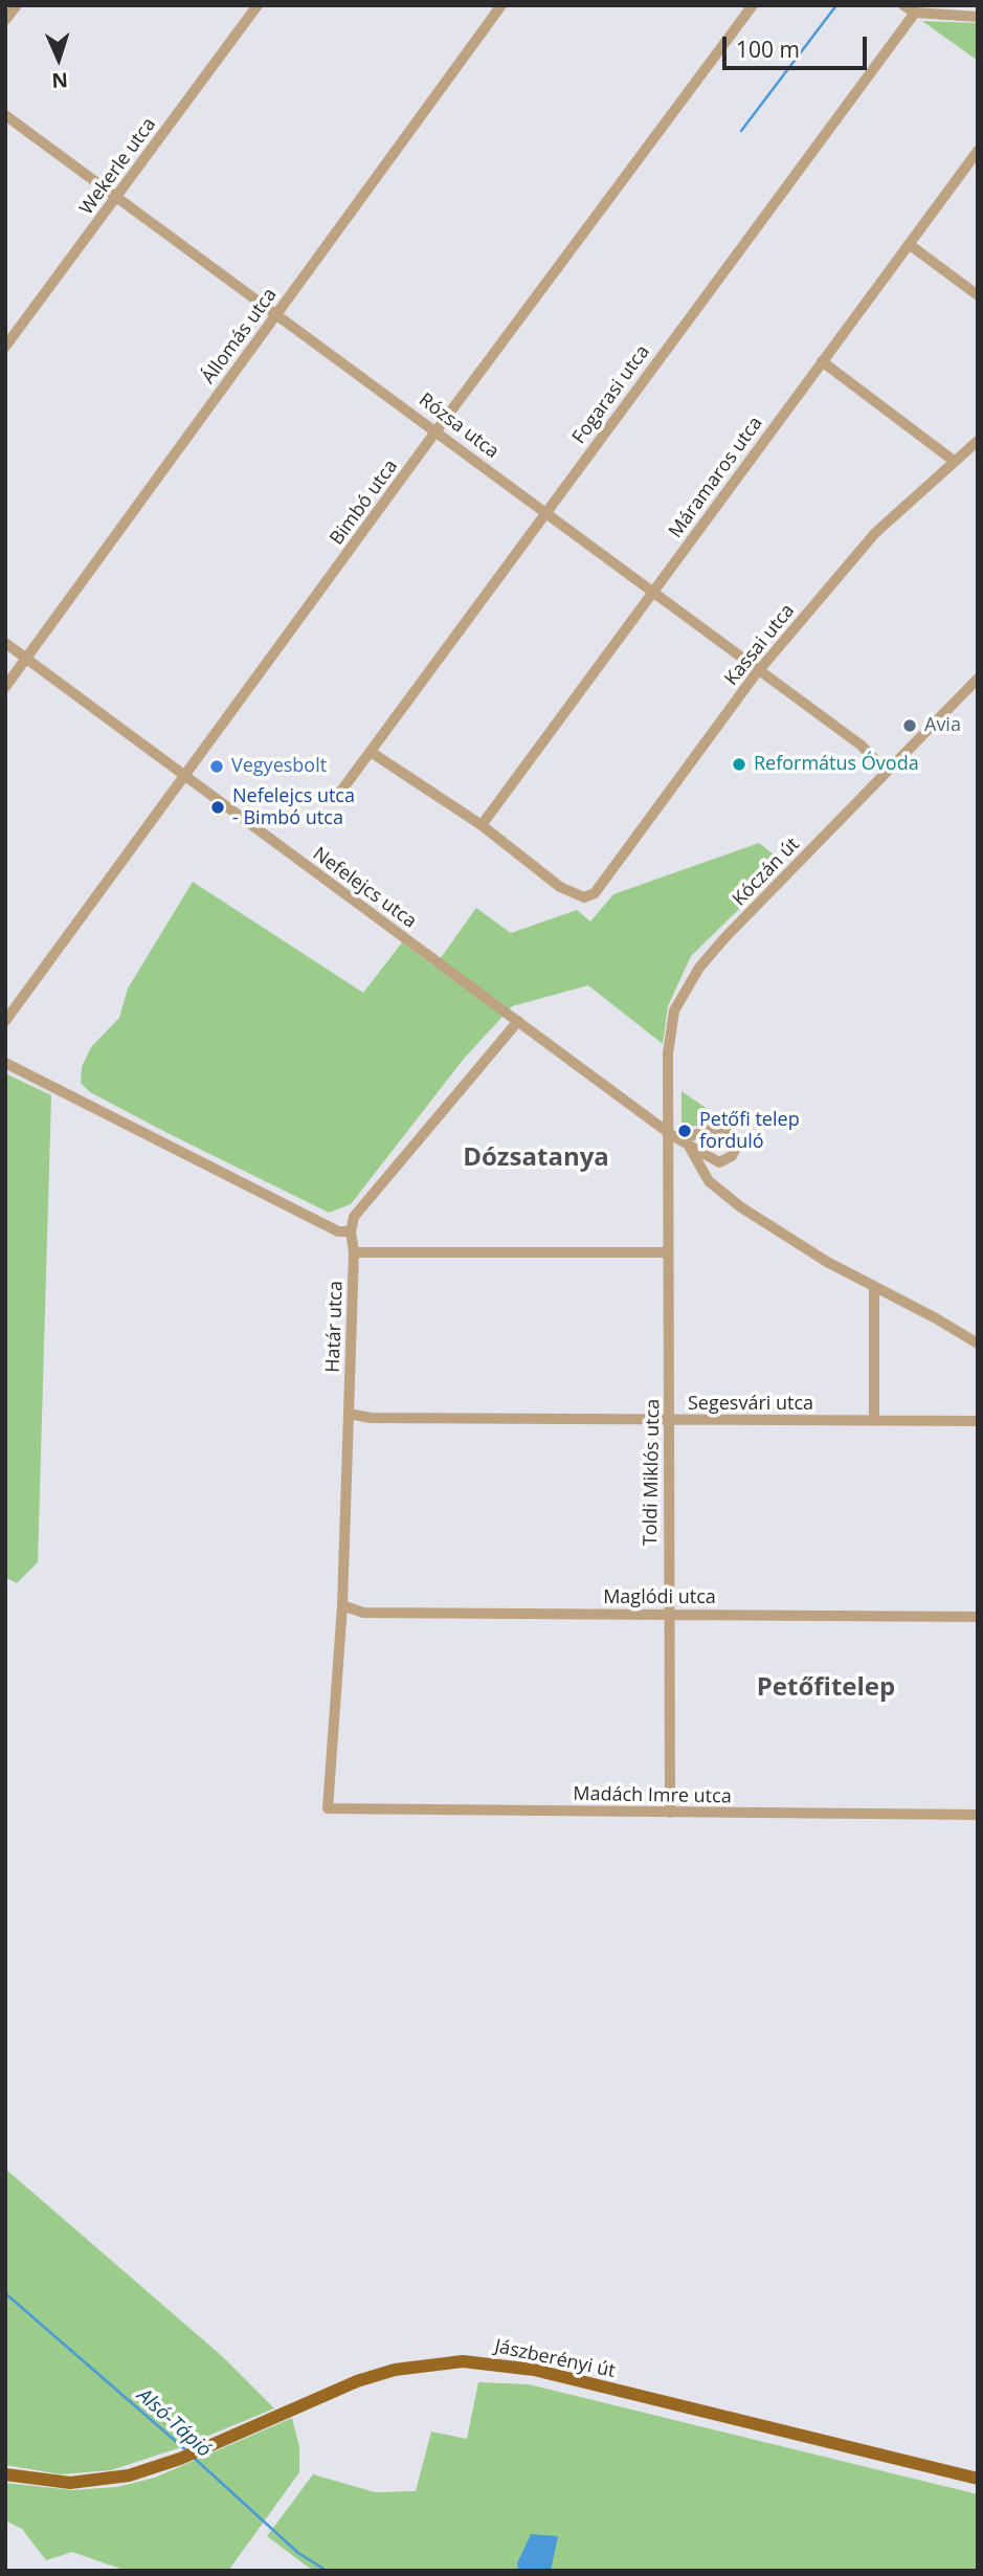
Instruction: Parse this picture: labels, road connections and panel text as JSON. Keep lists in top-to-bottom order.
{
  "streets": {
    "main road": ["Jászberényi út"],
    "street": [
      "Wekerle utca",
      "Állomás utca",
      "Fogarasi utca",
      "Rózsa utca",
      "Máramaros utca",
      "Bimbó utca",
      "Kassai utca",
      "Kóczán út",
      "Nefelejcs utca",
      "Határ utca",
      "Segesvári utca",
      "Toldi Miklós utca",
      "Maglódi utca",
      "Madách Imre utca"
    ]
  },
  "crossings": [
    ["Wekerle utca", "Rózsa utca"],
    ["Állomás utca", "Rózsa utca"],
    ["Állomás utca", "Nefelejcs utca"],
    ["Fogarasi utca", "Rózsa utca"],
    ["Rózsa utca", "Máramaros utca"],
    ["Rózsa utca", "Bimbó utca"],
    ["Rózsa utca", "Kassai utca"],
    ["Rózsa utca", "Kóczán út"],
    ["Máramaros utca", "Kassai utca"],
    ["Bimbó utca", "Nefelejcs utca"],
    ["Kóczán út", "Nefelejcs utca"],
    ["Kóczán út", "Toldi Miklós utca"],
    ["Nefelejcs utca", "Toldi Miklós utca"],
    ["Határ utca", "Segesvári utca"],
    ["Határ utca", "Maglódi utca"],
    ["Határ utca", "Madách Imre utca"],
    ["Segesvári utca", "Toldi Miklós utca"],
    ["Toldi Miklós utca", "Maglódi utca"],
    ["Toldi Miklós utca", "Madách Imre utca"]
  ],
  "districts": ["Dózsatanya", "Petőfitelep"],
  "water": ["Alsó-Tápió"],
  "places": [
    "Avia",
    "Református Óvoda",
    "Vegyesbolt",
    "Nefelejcs utca - Bimbó utca",
    "Petőfi telep forduló"
  ],
  "scale_bar": "100 m",
  "north": "bottom"
}
